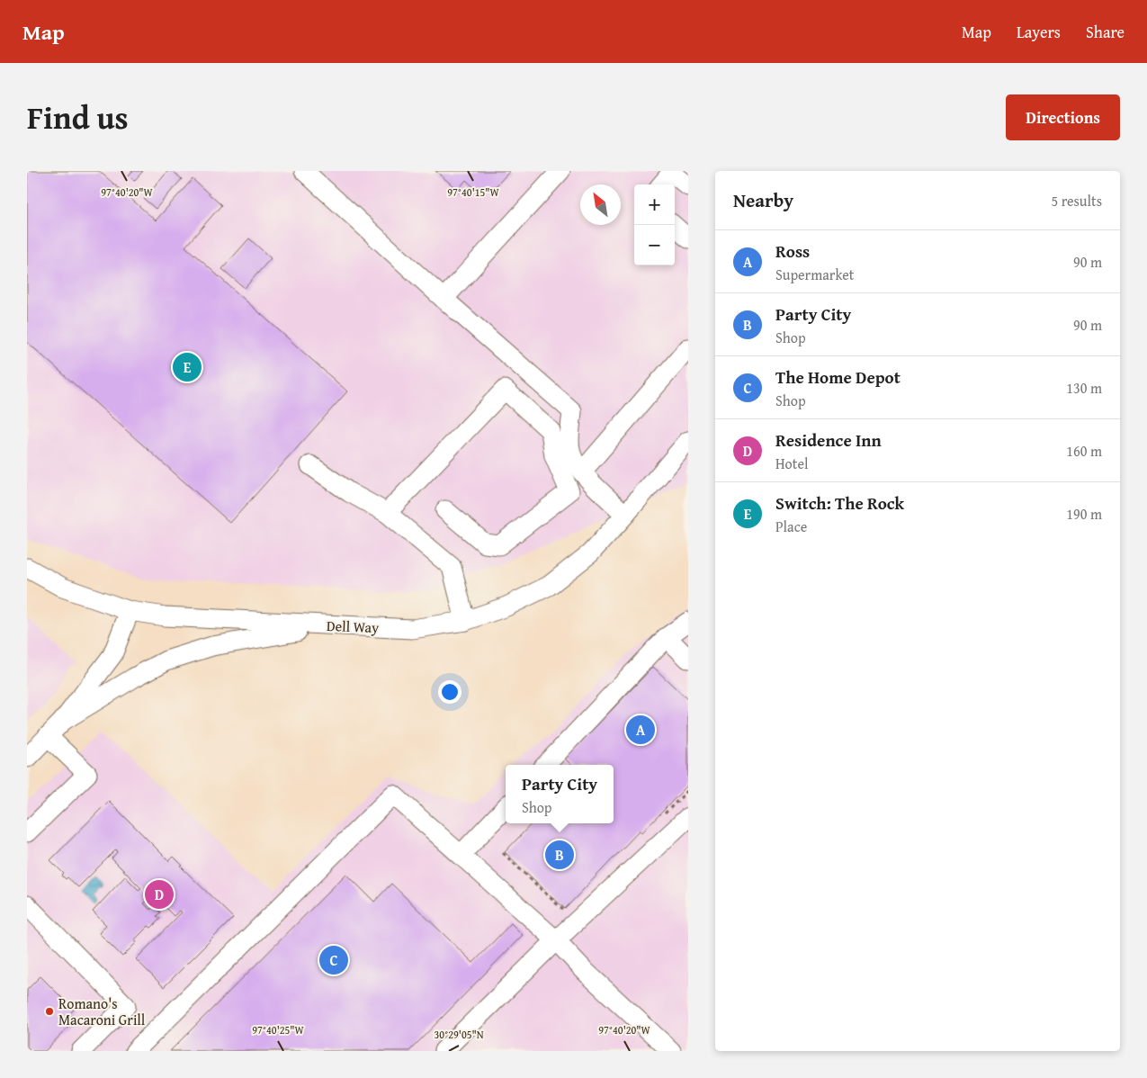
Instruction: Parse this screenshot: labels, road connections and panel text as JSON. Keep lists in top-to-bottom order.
{
  "streets": {
    "street": ["Dell Way"]
  },
  "places": ["Romano's Macaroni Grill"],
  "north": "top left",
  "page": {
    "header": "Map",
    "nav": ["Map", "Layers", "Share"],
    "title": "Find us",
    "buttons": "Directions",
    "heading": ["Nearby", "5 results"],
    "map_buttons": ["+", "−"],
    "list": [
      {
        "mark": "A",
        "name": "Ross",
        "note": "Supermarket",
        "value": "90 m"
      },
      {
        "mark": "B",
        "name": "Party City",
        "note": "Shop",
        "value": "90 m"
      },
      {
        "mark": "C",
        "name": "The Home Depot",
        "note": "Shop",
        "value": "130 m"
      },
      {
        "mark": "D",
        "name": "Residence Inn",
        "note": "Hotel",
        "value": "160 m"
      },
      {
        "mark": "E",
        "name": "Switch: The Rock",
        "note": "Place",
        "value": "190 m"
      }
    ],
    "pins": [
      "E",
      "A",
      "B",
      "D",
      "C"
    ],
    "popup": ["Party City", "Shop"]
  },
  "coordinates": [
    "97°40'15\"W",
    "97°40'20\"W",
    "97°40'25\"W",
    "30°29'05\"N"
  ]
}
